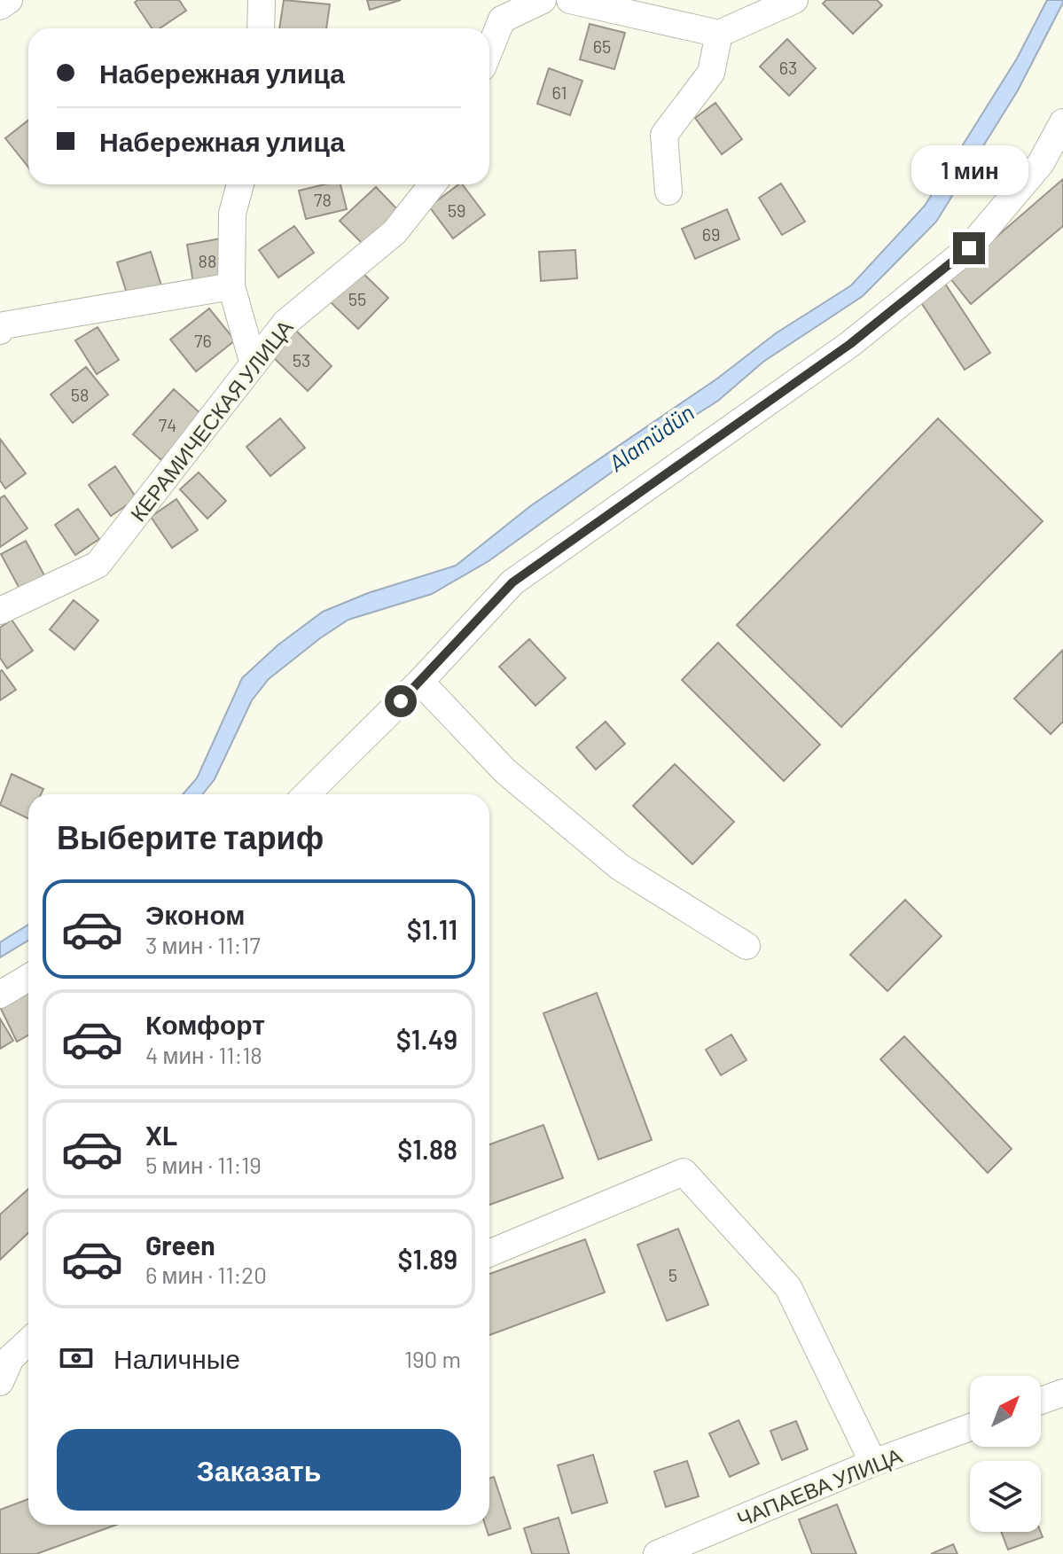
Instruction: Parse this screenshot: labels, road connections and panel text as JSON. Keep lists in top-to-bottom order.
{
  "streets": {
    "street": ["КЕРАМИЧЕСКАЯ УЛИЦА", "ЧАПАЕВА УЛИЦА"]
  },
  "water": ["Alamüdün"],
  "house_numbers": [
    "65",
    "63",
    "61",
    "78",
    "59",
    "69",
    "88",
    "55",
    "76",
    "53",
    "58",
    "74",
    "5"
  ],
  "north": "top right",
  "page": {
    "banner": ["Набережная улица", "Набережная улица"],
    "bubble": "1 мин",
    "heading": "Выберите тариф",
    "list": [
      {
        "name": "Эконом",
        "note": "3 мин · 11:17",
        "value": "$1.11"
      },
      {
        "name": "Комфорт",
        "note": "4 мин · 11:18",
        "value": "$1.49"
      },
      {
        "name": "XL",
        "note": "5 мин · 11:19",
        "value": "$1.88"
      },
      {
        "name": "Green",
        "note": "6 мин · 11:20",
        "value": "$1.89"
      }
    ],
    "pay": ["Наличные", "190 m"],
    "buttons": "Заказать"
  }
}
